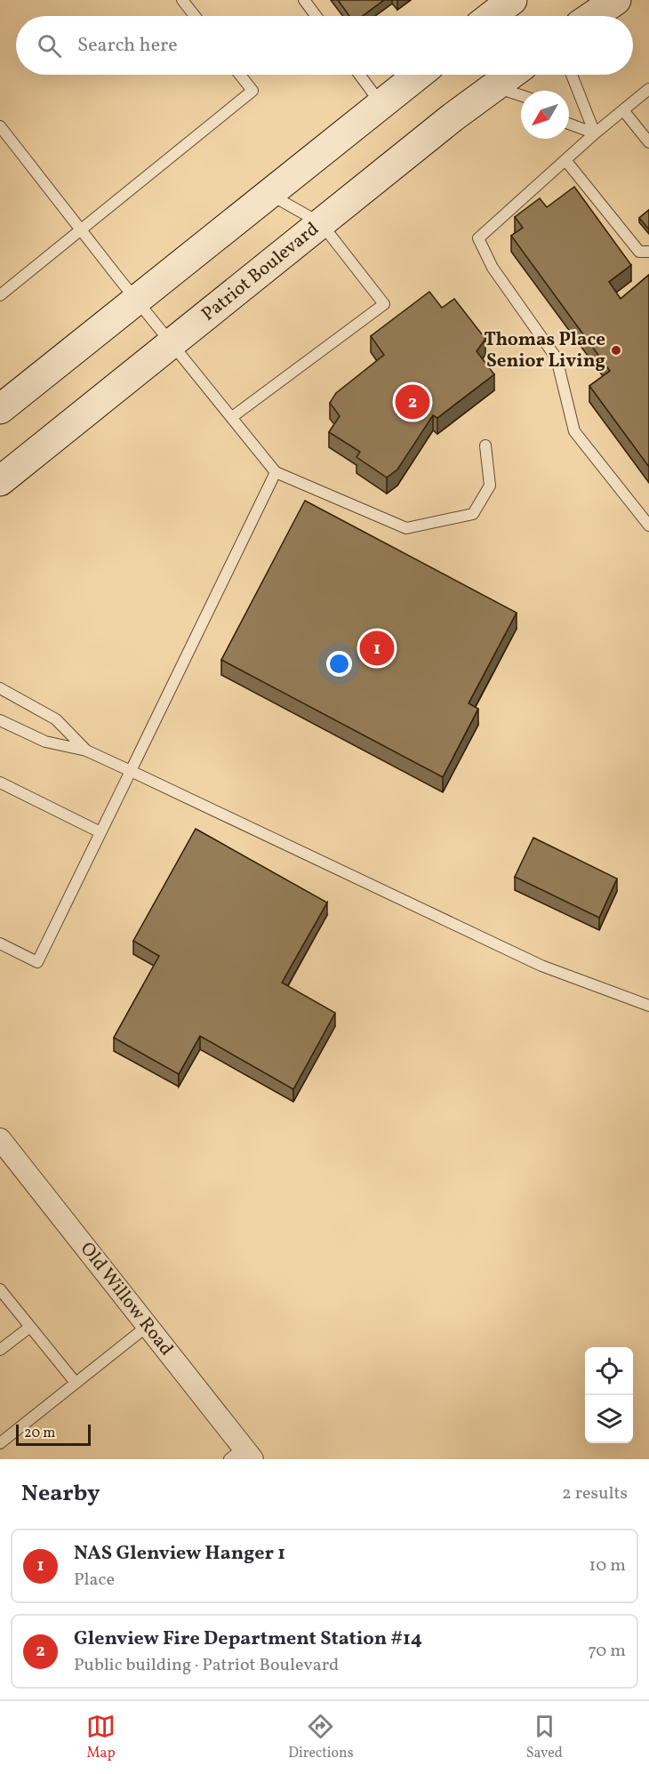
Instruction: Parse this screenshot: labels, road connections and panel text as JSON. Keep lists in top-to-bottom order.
{
  "streets": {
    "main road": ["Patriot Boulevard"],
    "street": ["Old Willow Road"]
  },
  "places": ["Thomas Place Senior Living"],
  "scale_bar": "20 m",
  "north": "bottom left",
  "page": {
    "search": "Search here",
    "pins": ["2", "1"],
    "scale": "20 m",
    "heading": ["Nearby", "2 results"],
    "list": [
      {
        "mark": "1",
        "name": "NAS Glenview Hanger 1",
        "note": "Place",
        "value": "10 m"
      },
      {
        "mark": "2",
        "name": "Glenview Fire Department Station #14",
        "note": "Public building · Patriot Boulevard",
        "value": "70 m"
      }
    ],
    "nav": ["Map", "Directions", "Saved"]
  }
}
